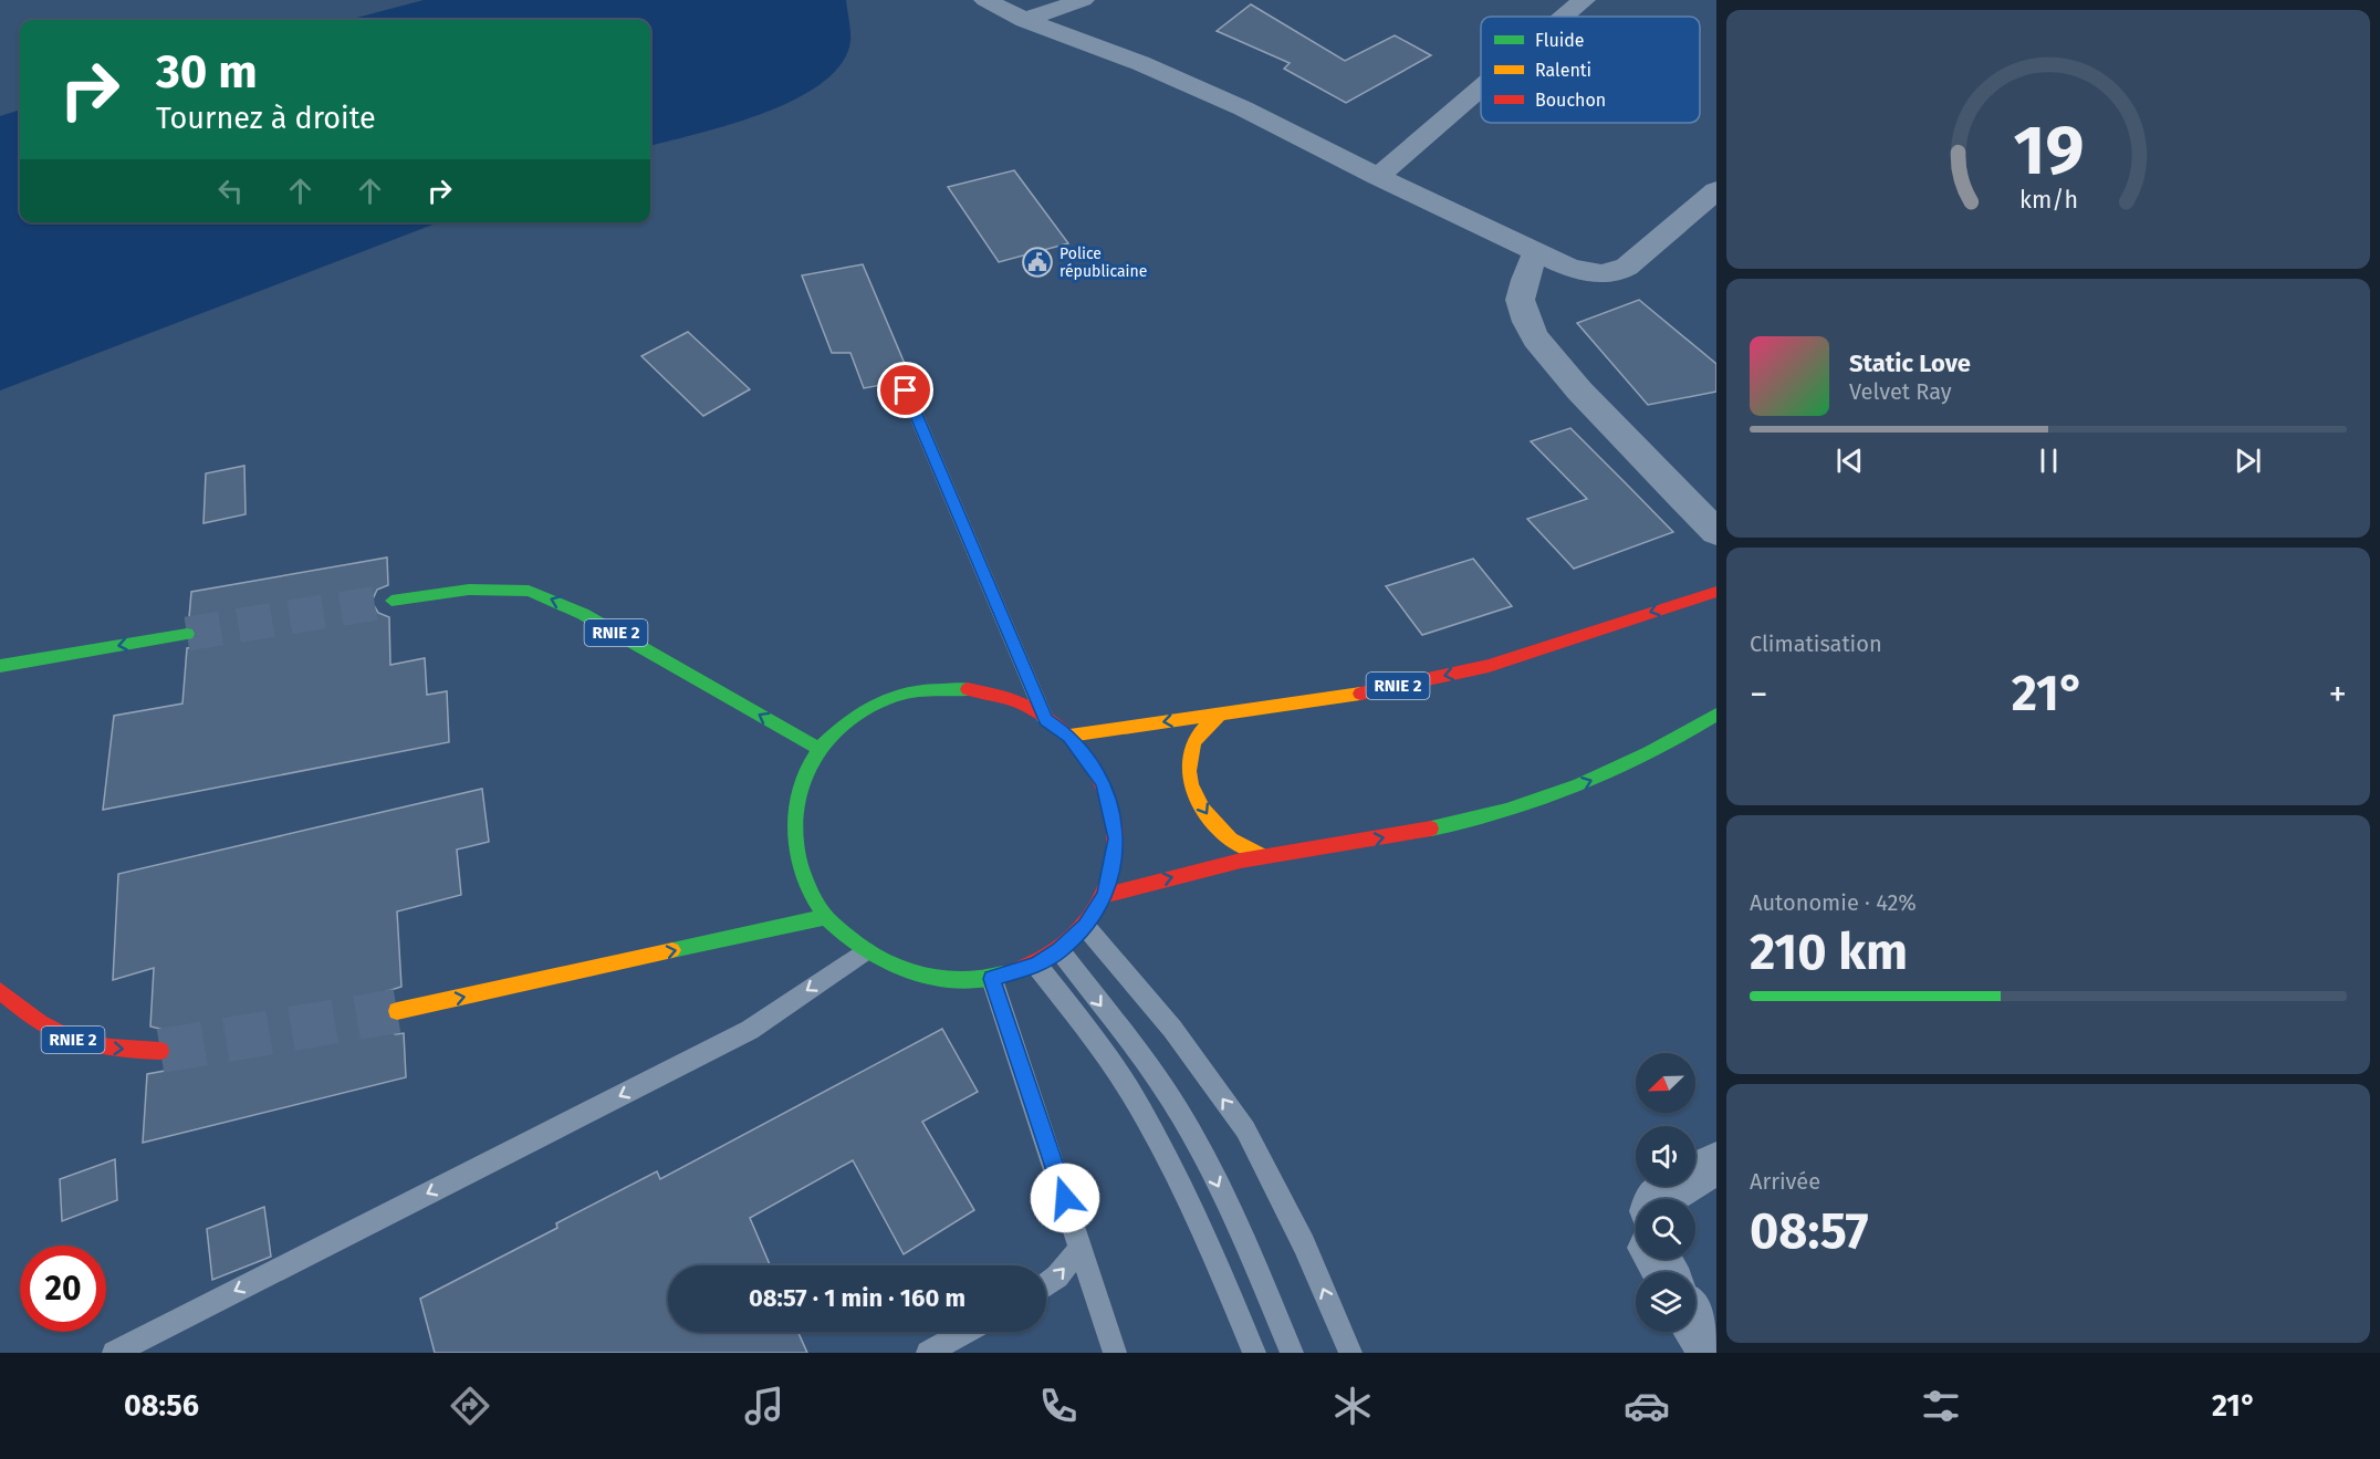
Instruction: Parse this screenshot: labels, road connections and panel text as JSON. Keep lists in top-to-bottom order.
{
  "streets": {
    "main road": ["RNIE 2"]
  },
  "places": {
    "public building": ["Police républicaine"]
  },
  "legend": ["Fluide", "Ralenti", "Bouchon"],
  "north": "bottom left",
  "page": {
    "turn": ["30 m", "Tournez à droite"],
    "song": ["Static Love", "Velvet Ray"],
    "tile": [
      "Climatisation",
      ["Autonomie · 42%", "210 km"],
      ["Arrivée", "08:57"]
    ],
    "heat": ["−", "21°", "+"],
    "limit": "20",
    "trip": "08:57 · 1 min · 160 m",
    "tabs": ["08:56", "21°"],
    "gauge": ["19", "km/h"]
  }
}
